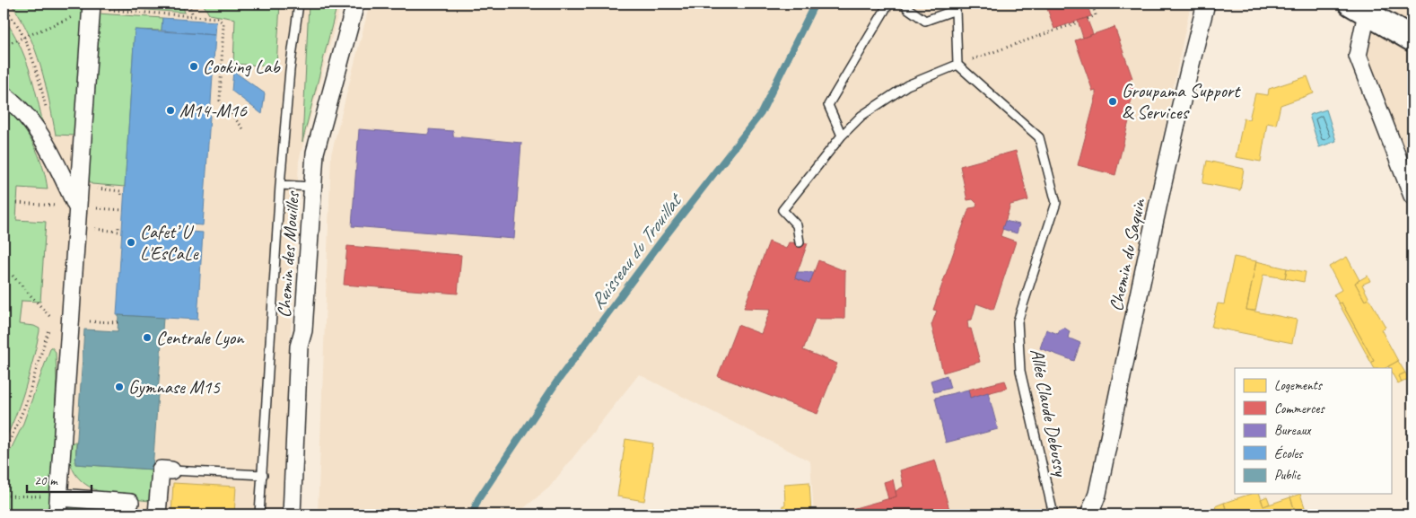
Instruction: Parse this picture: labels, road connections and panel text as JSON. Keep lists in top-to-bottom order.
{
  "streets": {
    "street": ["Chemin des Mouilles", "Chemin du Saquin"],
    "lane": ["Allée Claude Debussy"]
  },
  "water": ["Ruisseau du Trouillat"],
  "places": [
    "Cooking Lab",
    "Groupama Support & Services",
    "M14-M16",
    "Cafet’ U L'EsCaLe",
    "Centrale Lyon",
    "Gymnase M15"
  ],
  "legend": [
    "Logements",
    "Commerces",
    "Bureaux",
    "Écoles",
    "Public"
  ],
  "scale_bar": "20 m"
}
